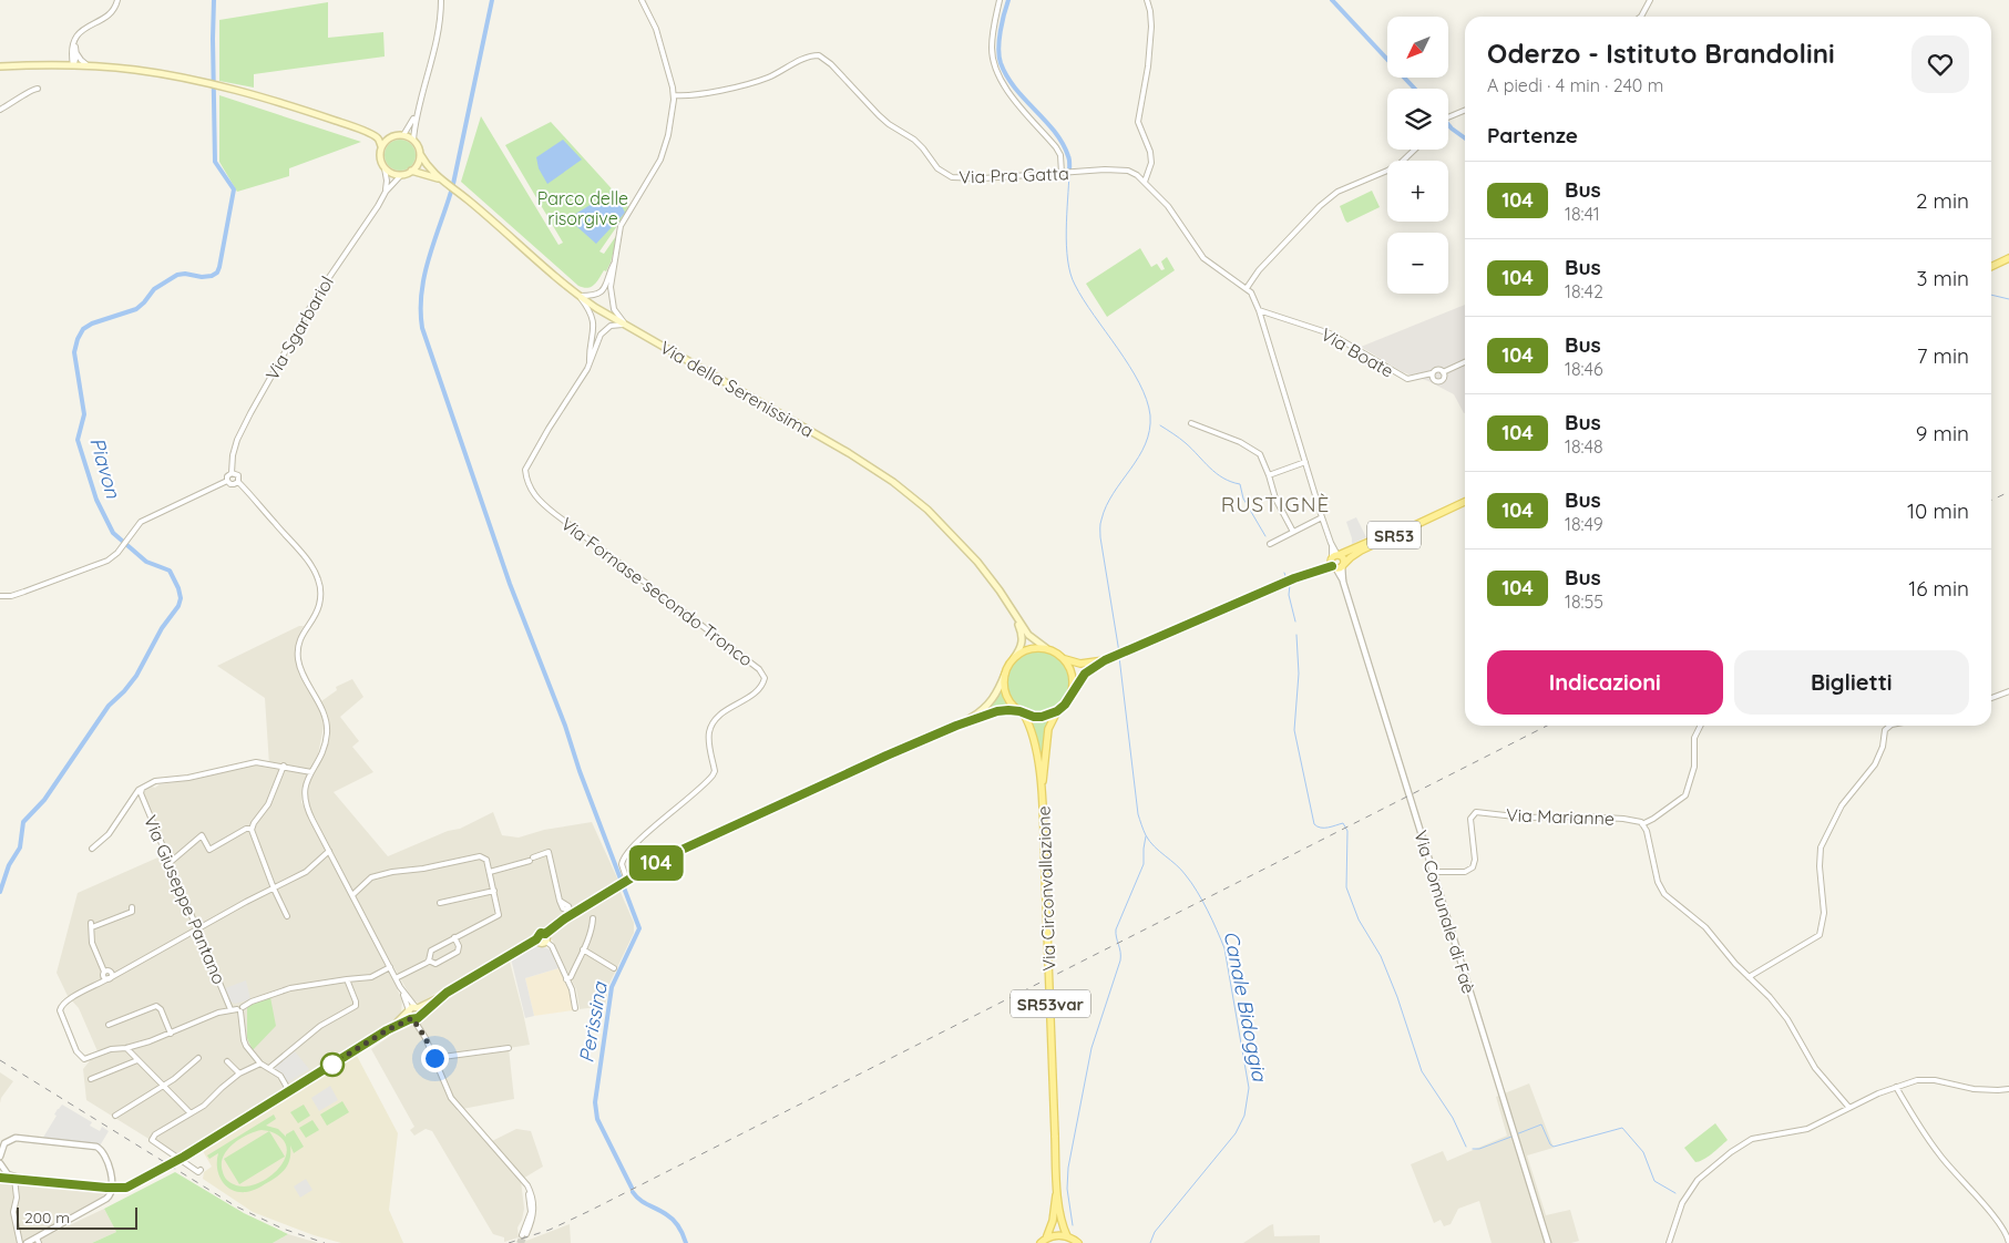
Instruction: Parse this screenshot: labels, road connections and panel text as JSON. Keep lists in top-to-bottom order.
{
  "streets": {
    "main road": [
      "Via della Serenissima",
      "SR53",
      "Via Circonvallazione",
      "SR53var"
    ],
    "street": [
      "Via Pra Gatta",
      "Via Sgarbariol",
      "Via Boate",
      "Via Fornase secondo Tronco",
      "Via Marianne",
      "Via Giuseppe Pantano",
      "Via Comunale di Faè"
    ]
  },
  "crossings": [
    ["Via Pra Gatta", "Via Boate"],
    ["Via Pra Gatta", "SR53"],
    ["Via Pra Gatta", "Via Comunale di Faè"],
    ["Via Sgarbariol", "Via della Serenissima"],
    ["Via della Serenissima", "SR53"],
    ["Via della Serenissima", "Via Fornase secondo Tronco"],
    ["Via della Serenissima", "Via Circonvallazione"],
    ["SR53", "Via Circonvallazione"],
    ["SR53", "Via Comunale di Faè"],
    ["Via Marianne", "Via Comunale di Faè"],
    ["Via Circonvallazione", "SR53var"]
  ],
  "districts": ["RUSTIGNÈ"],
  "water": ["Piavon", "Canale Bidoggia", "Perissina"],
  "parks": ["Parco delle risorgive"],
  "lines": ["bus line 104"],
  "scale_bar": "200 m",
  "north": "bottom left",
  "page": {
    "on_map": "104",
    "map_buttons": ["+", "−"],
    "heading": [
      ["Oderzo - Istituto Brandolini", "A piedi · 4 min · 240 m"],
      "Partenze"
    ],
    "list": [
      {
        "mark": "104",
        "name": "Bus",
        "note": "18:41",
        "value": "2 min"
      },
      {
        "mark": "104",
        "name": "Bus",
        "note": "18:42",
        "value": "3 min"
      },
      {
        "mark": "104",
        "name": "Bus",
        "note": "18:46",
        "value": "7 min"
      },
      {
        "mark": "104",
        "name": "Bus",
        "note": "18:48",
        "value": "9 min"
      },
      {
        "mark": "104",
        "name": "Bus",
        "note": "18:49",
        "value": "10 min"
      },
      {
        "mark": "104",
        "name": "Bus",
        "note": "18:55",
        "value": "16 min"
      }
    ],
    "buttons": ["Indicazioni", "Biglietti"],
    "scale": "200 m"
  }
}
